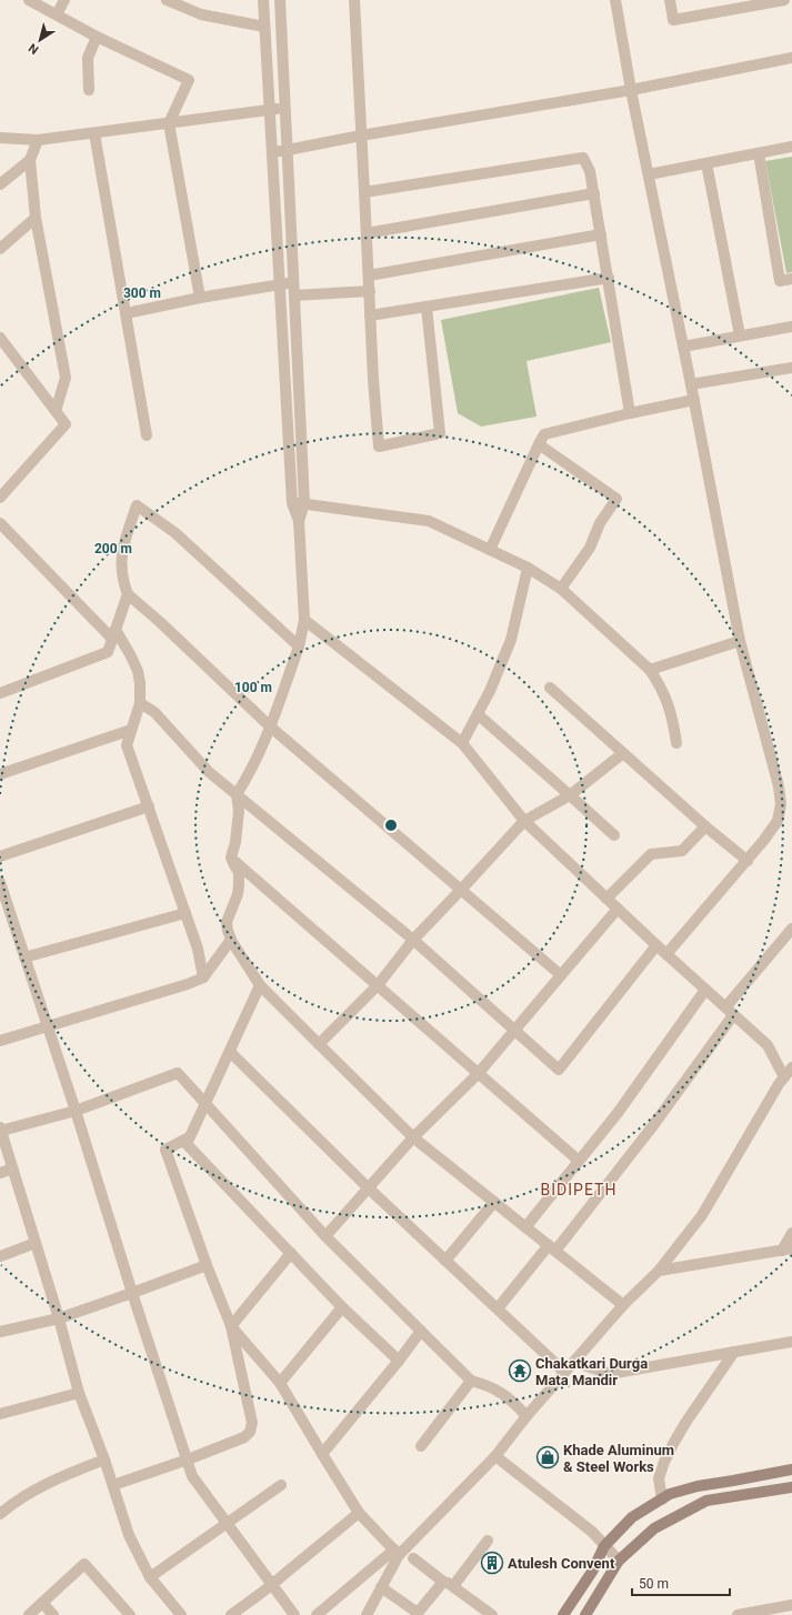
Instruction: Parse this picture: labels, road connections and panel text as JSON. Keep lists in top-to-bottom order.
{
  "districts": ["BIDIPETH"],
  "places": {
    "temple": ["Chakatkari Durga Mata Mandir"],
    "shop": ["Khade Aluminum & Steel Works"],
    "building": ["Atulesh Convent"]
  },
  "scale_bar": "50 m",
  "north": "bottom left",
  "rings": ["300 m", "200 m", "100 m"]
}
